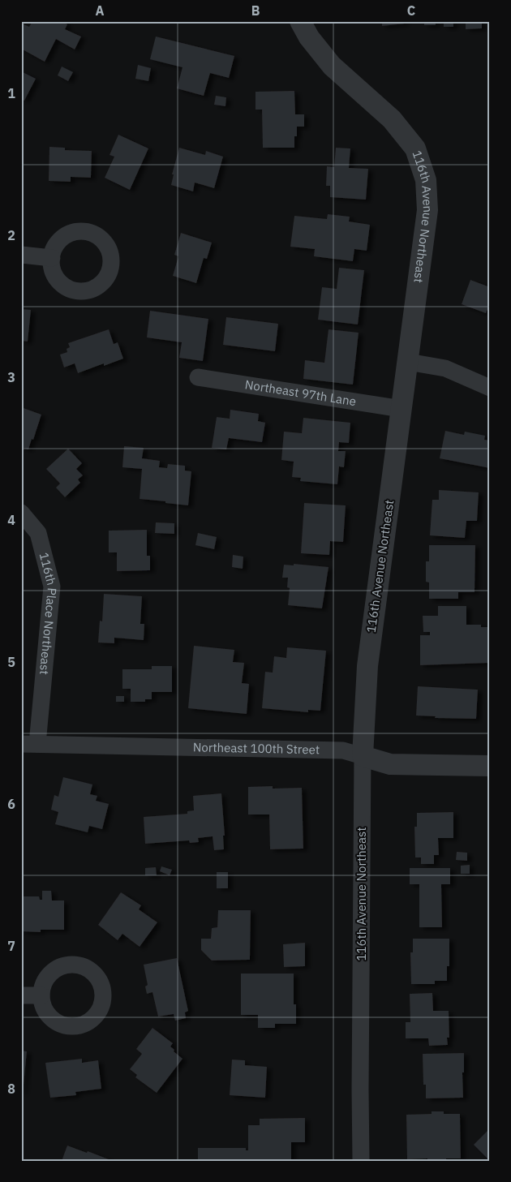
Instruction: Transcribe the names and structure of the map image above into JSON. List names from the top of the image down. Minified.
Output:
{"streets":{"street":["116th Avenue Northeast","Northeast 97th Lane","116th Place Northeast","Northeast 100th Street"]},"crossings":[["116th Avenue Northeast","Northeast 97th Lane"],["116th Avenue Northeast","Northeast 100th Street"],["116th Place Northeast","Northeast 100th Street"]],"grid":{"columns":["A","B","C"],"rows":["1","2","3","4","5","6","7","8"]}}
